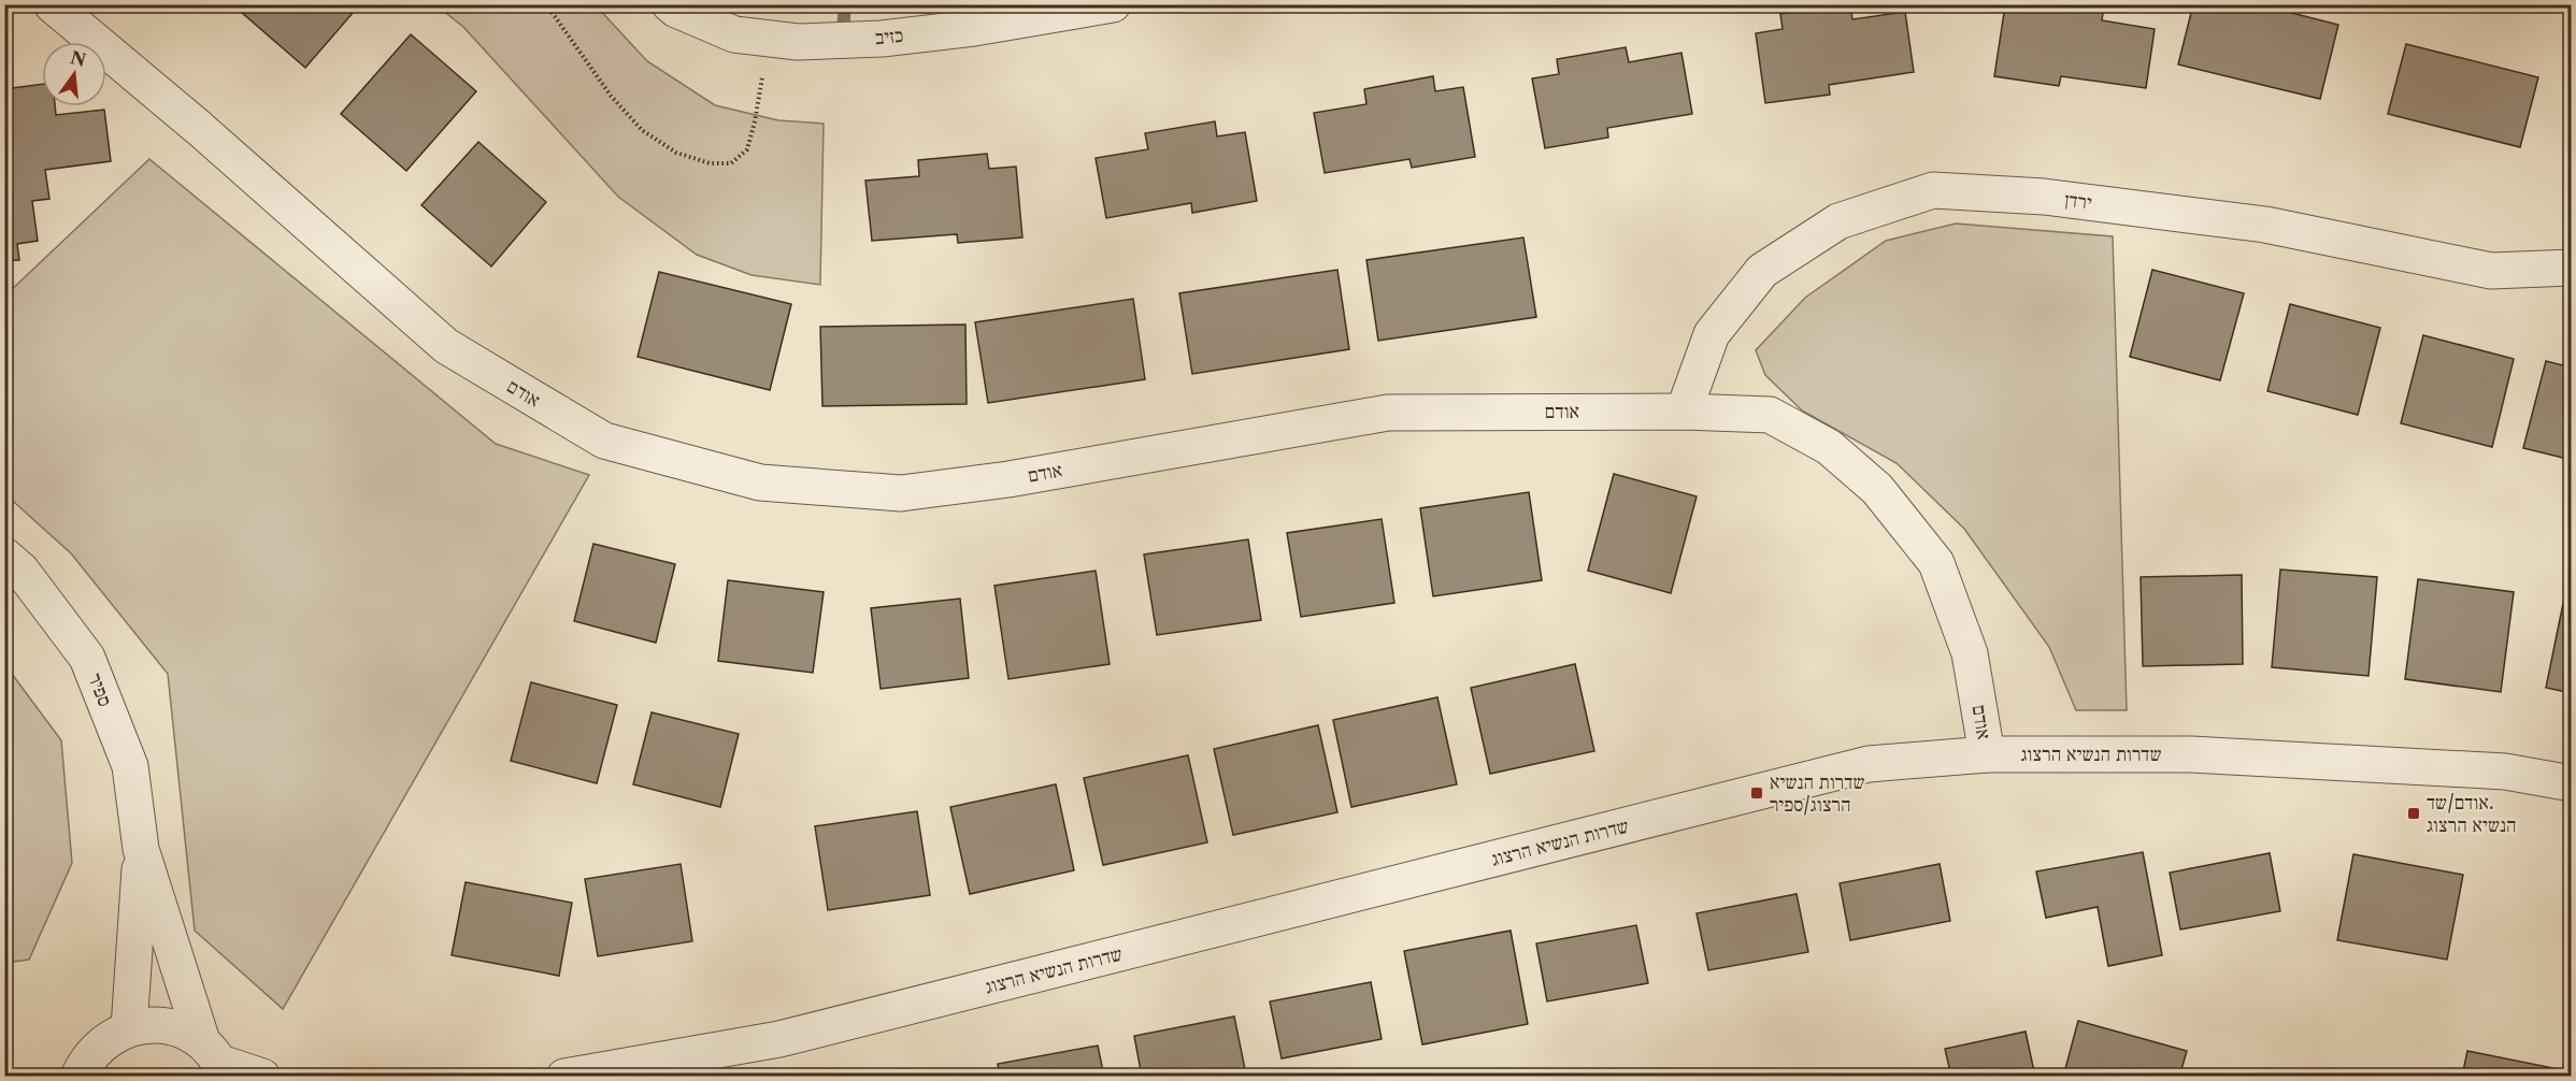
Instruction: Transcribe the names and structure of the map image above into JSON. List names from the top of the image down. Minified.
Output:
{"streets":{"street":["כזיב","ירדן","אודם","ספיר","שדרות הנשיא הרצוג"]},"crossings":[["ירדן","אודם"],["אודם","שדרות הנשיא הרצוג"]],"places":{"transit":["שדרות הנשיא הרצוג/ספיר","אודם/שד. הנשיא הרצוג"]},"north":"top"}
